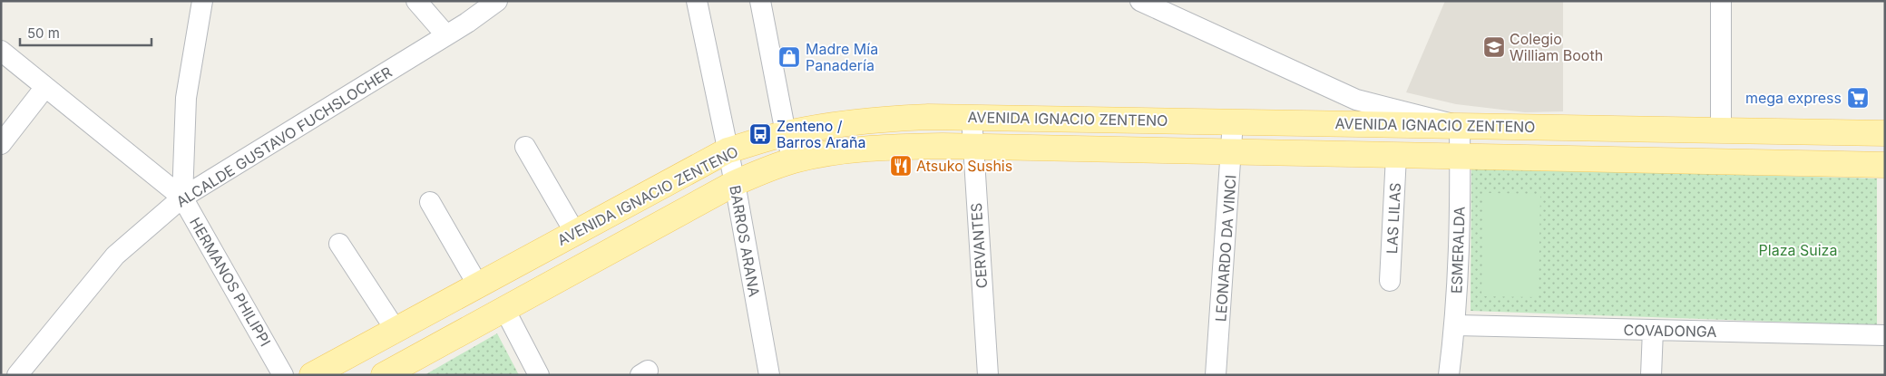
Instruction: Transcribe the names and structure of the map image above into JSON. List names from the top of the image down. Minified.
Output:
{"streets":{"main road":["AVENIDA IGNACIO ZENTENO"],"street":["ALCALDE GUSTAVO FUCHSLOCHER","LAS LILAS","BARROS ARANA","CERVANTES","LEONARDO DA VINCI","ESMERALDA","HERMANOS PHILIPPI","COVADONGA"]},"crossings":[["AVENIDA IGNACIO ZENTENO","LAS LILAS"],["AVENIDA IGNACIO ZENTENO","BARROS ARANA"],["AVENIDA IGNACIO ZENTENO","CERVANTES"],["AVENIDA IGNACIO ZENTENO","LEONARDO DA VINCI"],["AVENIDA IGNACIO ZENTENO","ESMERALDA"],["ALCALDE GUSTAVO FUCHSLOCHER","HERMANOS PHILIPPI"],["ESMERALDA","COVADONGA"]],"parks":["Plaza Suiza"],"places":{"school or university":["Colegio William Booth"],"shop":["Madre Mía Panadería"],"supermarket":["mega express"],"bus stop":["Zenteno / Barros Araña"],"restaurant":["Atsuko Sushis"]},"scale_bar":"50 m"}
